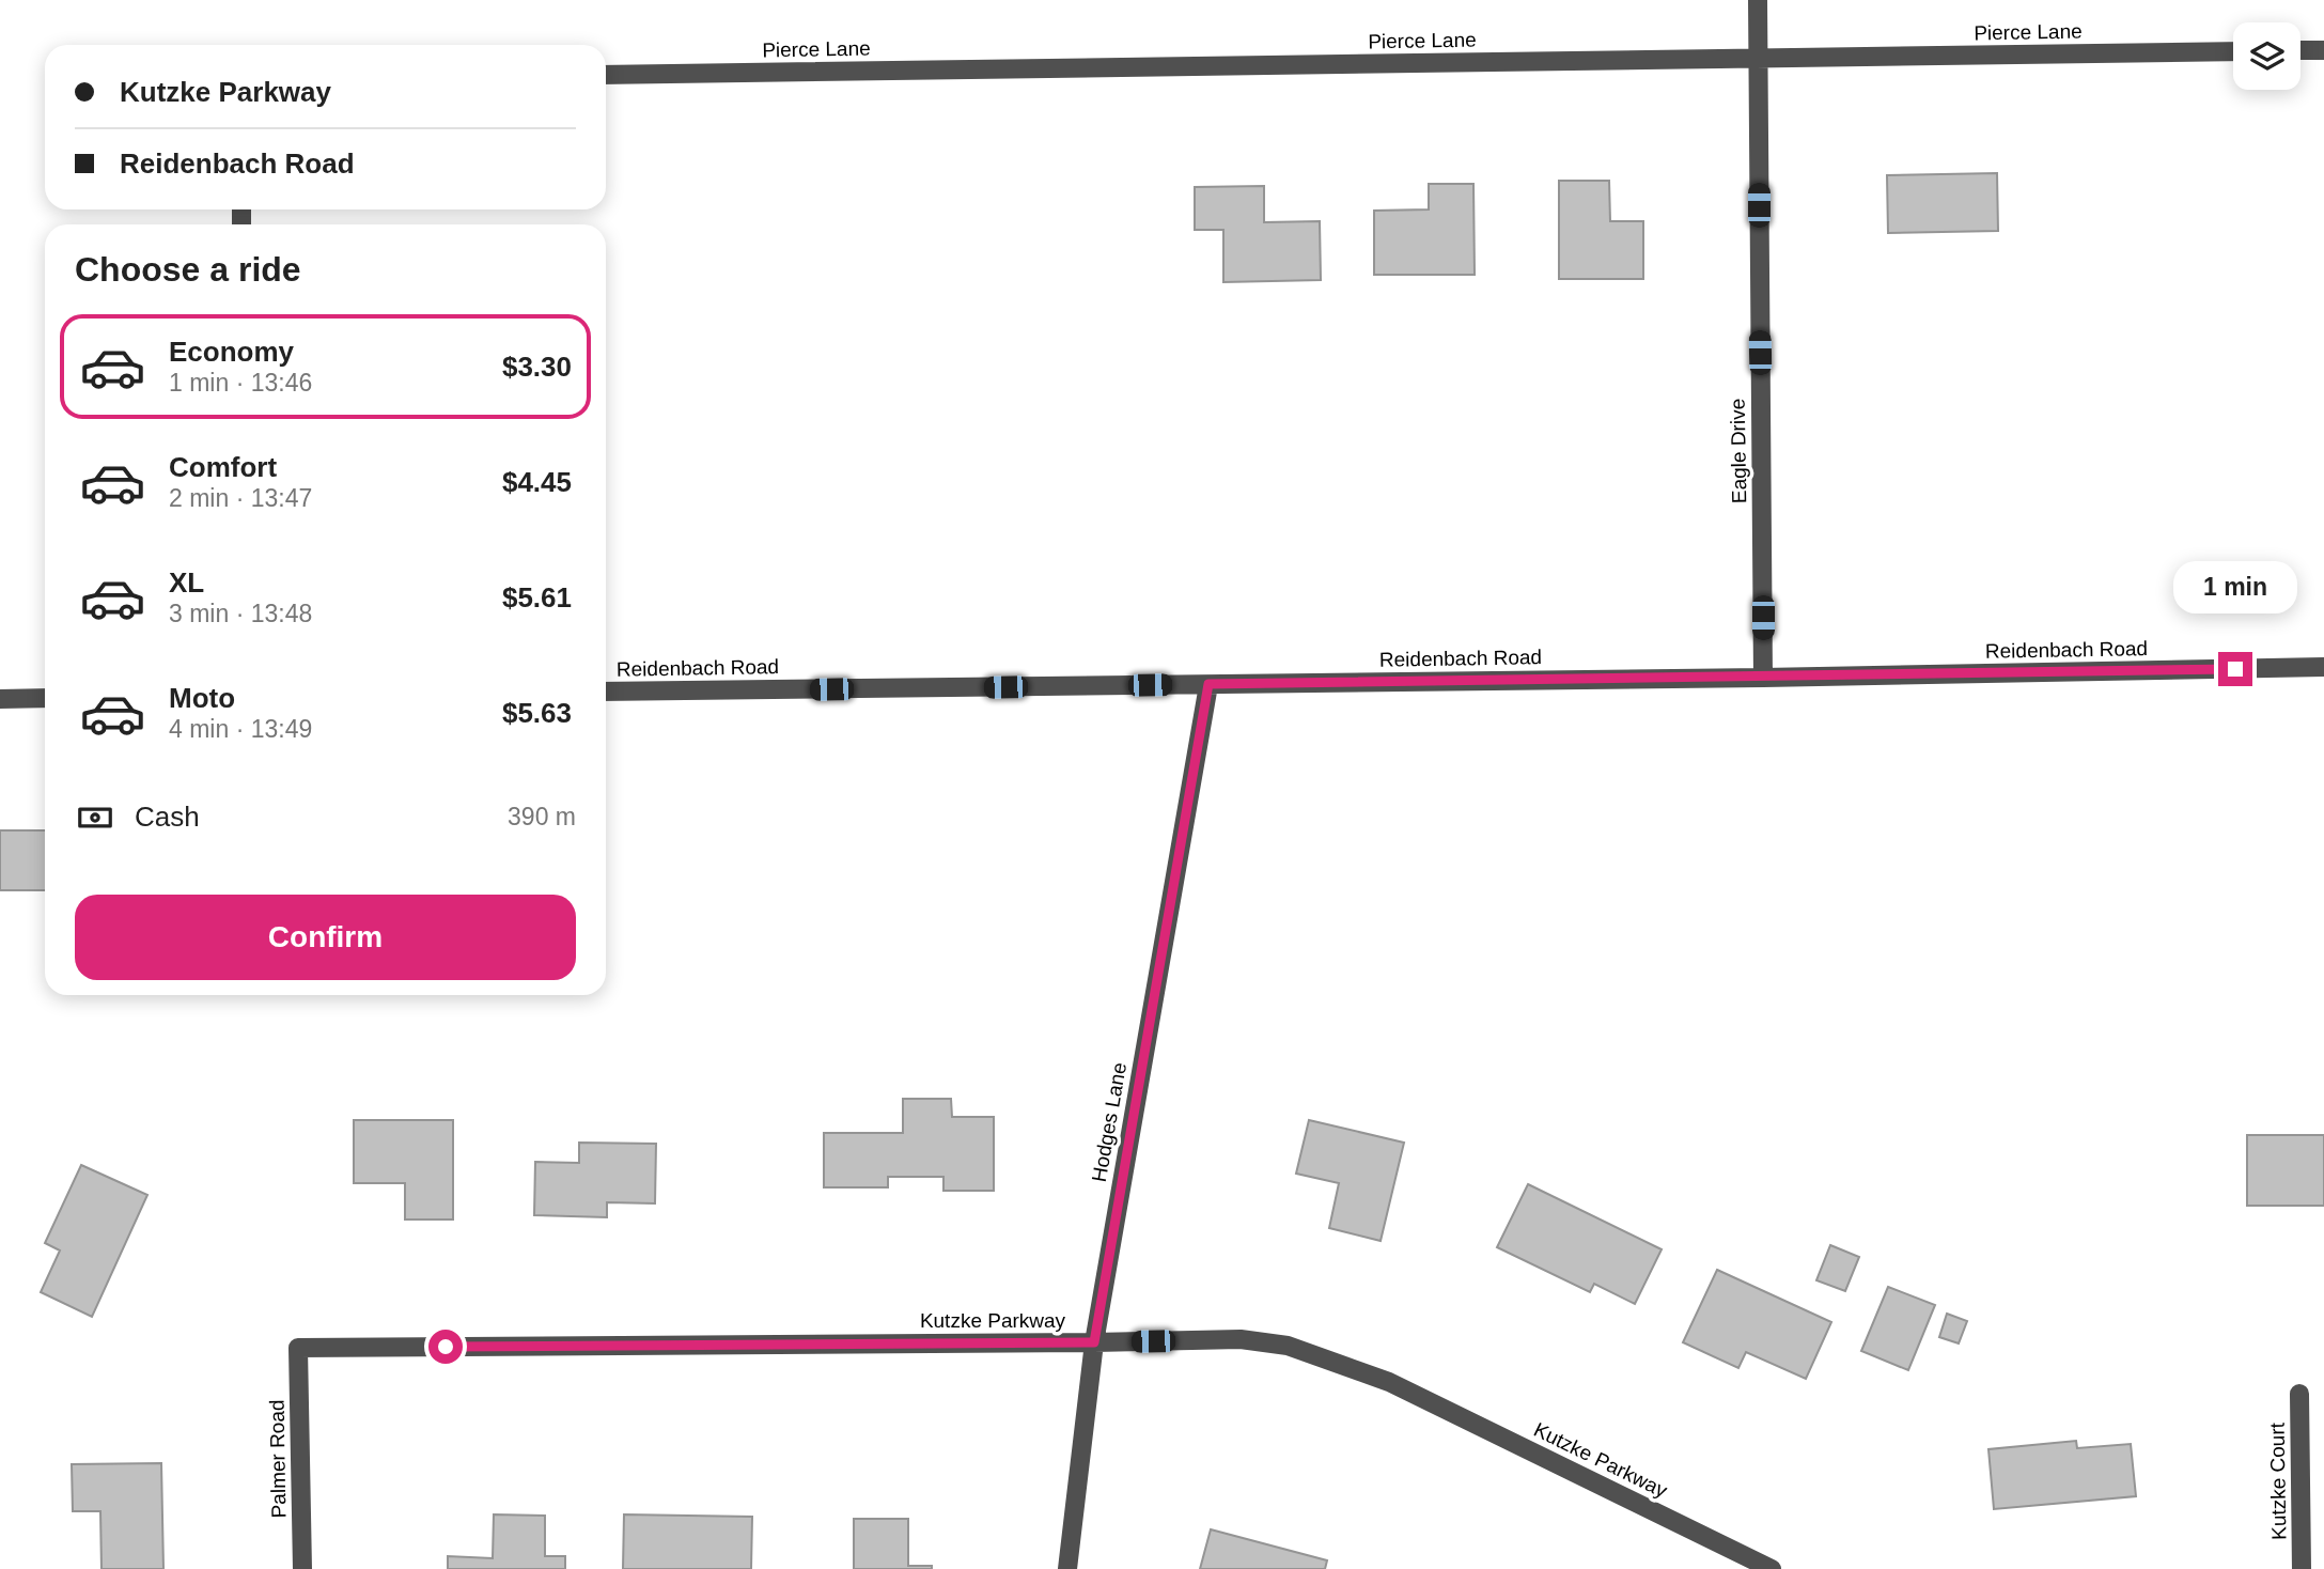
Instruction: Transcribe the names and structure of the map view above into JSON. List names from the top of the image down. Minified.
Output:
{"streets":{"street":["Pierce Lane","Eagle Drive","Reidenbach Road","Hodges Lane","Kutzke Parkway","Palmer Road","Kutzke Court"]},"crossings":[["Pierce Lane","Eagle Drive"],["Eagle Drive","Reidenbach Road"],["Reidenbach Road","Hodges Lane"],["Hodges Lane","Kutzke Parkway"],["Kutzke Parkway","Palmer Road"]],"page":{"banner":["Kutzke Parkway","Reidenbach Road"],"heading":"Choose a ride","list":[{"name":"Economy","note":"1 min · 13:46","value":"$3.30"},{"name":"Comfort","note":"2 min · 13:47","value":"$4.45"},{"name":"XL","note":"3 min · 13:48","value":"$5.61"},{"name":"Moto","note":"4 min · 13:49","value":"$5.63"}],"bubble":"1 min","pay":["Cash","390 m"],"buttons":"Confirm"}}
